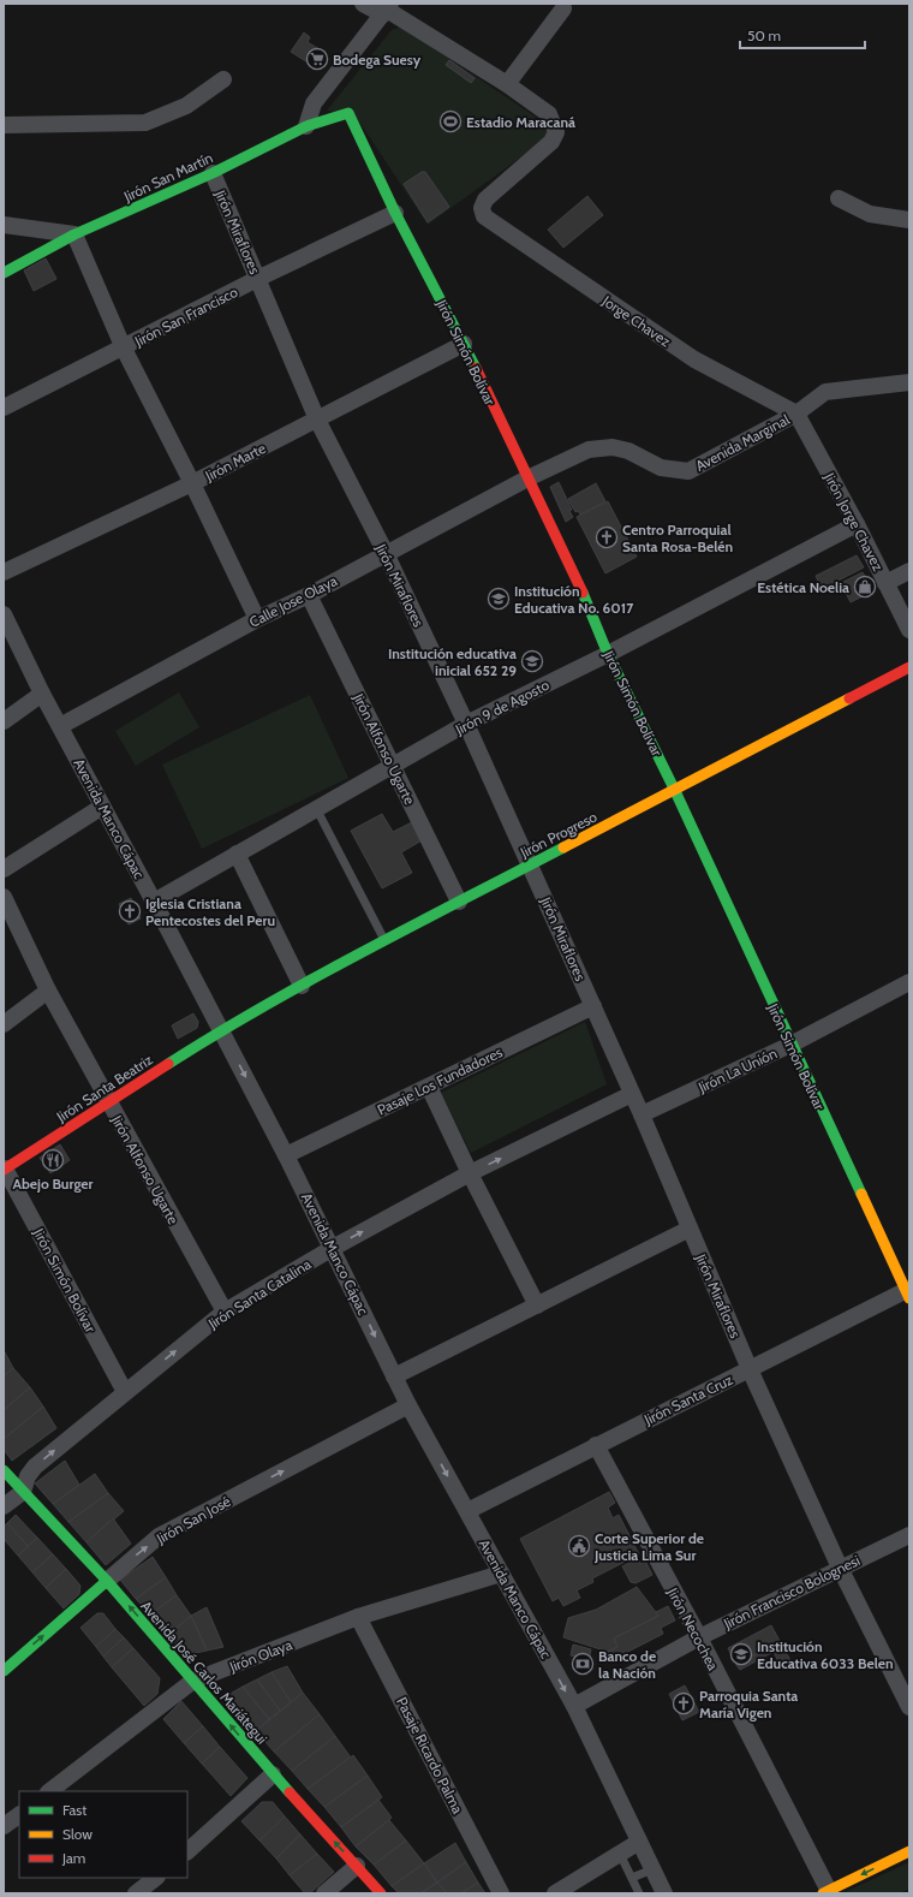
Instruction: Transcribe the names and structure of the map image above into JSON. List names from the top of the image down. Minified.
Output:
{"streets":{"street":["Jirón San Martín","Jirón Miraflores","Jirón San Francisco","Jorge Chavez","Jirón Simón Bolívar","Avenida Marginal","Jirón Marte","Jirón Jorge Chavez","Calle Jose Olaya","Jirón 9 de Agosto","Jirón Alfonso Ugarte","Avenida Manco Cápac","Jirón Progreso","Jirón La Unión","Pasaje Los Fundadores","Jirón Santa Beatriz","Jirón Santa Catalina","Jirón Santa Cruz","Jirón San José","Jirón Francisco Bolognesi","Jirón Necochea","Jirón Olaya","Avenida José Carlos Mariátegui","Pasaje Ricardo Palma"]},"crossings":[["Jirón San Martín","Jirón Miraflores"],["Jirón San Martín","Jirón Simón Bolívar"],["Jirón Miraflores","Jirón San Francisco"],["Jirón Miraflores","Jirón Marte"],["Jirón Miraflores","Calle Jose Olaya"],["Jirón Miraflores","Jirón 9 de Agosto"],["Jirón Miraflores","Jirón Progreso"],["Jirón Miraflores","Jirón La Unión"],["Jirón Miraflores","Pasaje Los Fundadores"],["Jirón Miraflores","Jirón Santa Catalina"],["Jirón Miraflores","Jirón Santa Cruz"],["Jirón Miraflores","Jirón Francisco Bolognesi"],["Jirón San Francisco","Jirón Simón Bolívar"],["Jorge Chavez","Avenida Marginal"],["Jorge Chavez","Jirón Jorge Chavez"],["Jirón Simón Bolívar","Avenida Marginal"],["Jirón Simón Bolívar","Jirón Marte"],["Jirón Simón Bolívar","Calle Jose Olaya"],["Jirón Simón Bolívar","Jirón 9 de Agosto"],["Jirón Simón Bolívar","Jirón Progreso"],["Jirón Simón Bolívar","Jirón La Unión"],["Jirón Simón Bolívar","Jirón Santa Beatriz"],["Jirón Simón Bolívar","Jirón Santa Catalina"],["Jirón Simón Bolívar","Jirón Santa Cruz"],["Avenida Marginal","Jirón Jorge Chavez"],["Avenida Marginal","Calle Jose Olaya"],["Jirón Jorge Chavez","Jirón 9 de Agosto"],["Calle Jose Olaya","Jirón Alfonso Ugarte"],["Calle Jose Olaya","Avenida Manco Cápac"],["Jirón 9 de Agosto","Jirón Alfonso Ugarte"],["Jirón 9 de Agosto","Avenida Manco Cápac"],["Jirón Alfonso Ugarte","Jirón Progreso"],["Jirón Alfonso Ugarte","Jirón Santa Beatriz"],["Jirón Alfonso Ugarte","Jirón Santa Catalina"],["Avenida Manco Cápac","Jirón Progreso"],["Avenida Manco Cápac","Pasaje Los Fundadores"],["Avenida Manco Cápac","Jirón Santa Beatriz"],["Avenida Manco Cápac","Jirón Santa Catalina"],["Avenida Manco Cápac","Jirón Santa Cruz"],["Avenida Manco Cápac","Jirón San José"],["Avenida Manco Cápac","Jirón Francisco Bolognesi"],["Avenida Manco Cápac","Jirón Olaya"],["Jirón Progreso","Jirón Santa Beatriz"],["Jirón Santa Catalina","Avenida José Carlos Mariátegui"],["Jirón Santa Cruz","Jirón Necochea"],["Jirón San José","Avenida José Carlos Mariátegui"],["Jirón Francisco Bolognesi","Jirón Necochea"],["Jirón Olaya","Avenida José Carlos Mariátegui"],["Jirón Olaya","Pasaje Ricardo Palma"]],"one_way":["Avenida Manco Cápac","Jirón San José","Avenida José Carlos Mariátegui"],"places":{"supermarket":["Bodega Suesy"],"sports":["Estadio Maracaná"],"church":["Centro Parroquial Santa Rosa-Belén","Iglesia Cristiana Pentecostes del Peru","Parroquia Santa María Vigen"],"shop":["Estética Noelia"],"school or university":["Institución Educativa No. 6017","Institución educativa inicial 652 29","Institución Educativa 6033 Belen"],"restaurant":["Abejo Burger"],"public building":["Corte Superior de Justicia Lima Sur"],"bank":["Banco de la Nación"]},"legend":["Fast","Slow","Jam"],"scale_bar":"50 m"}
